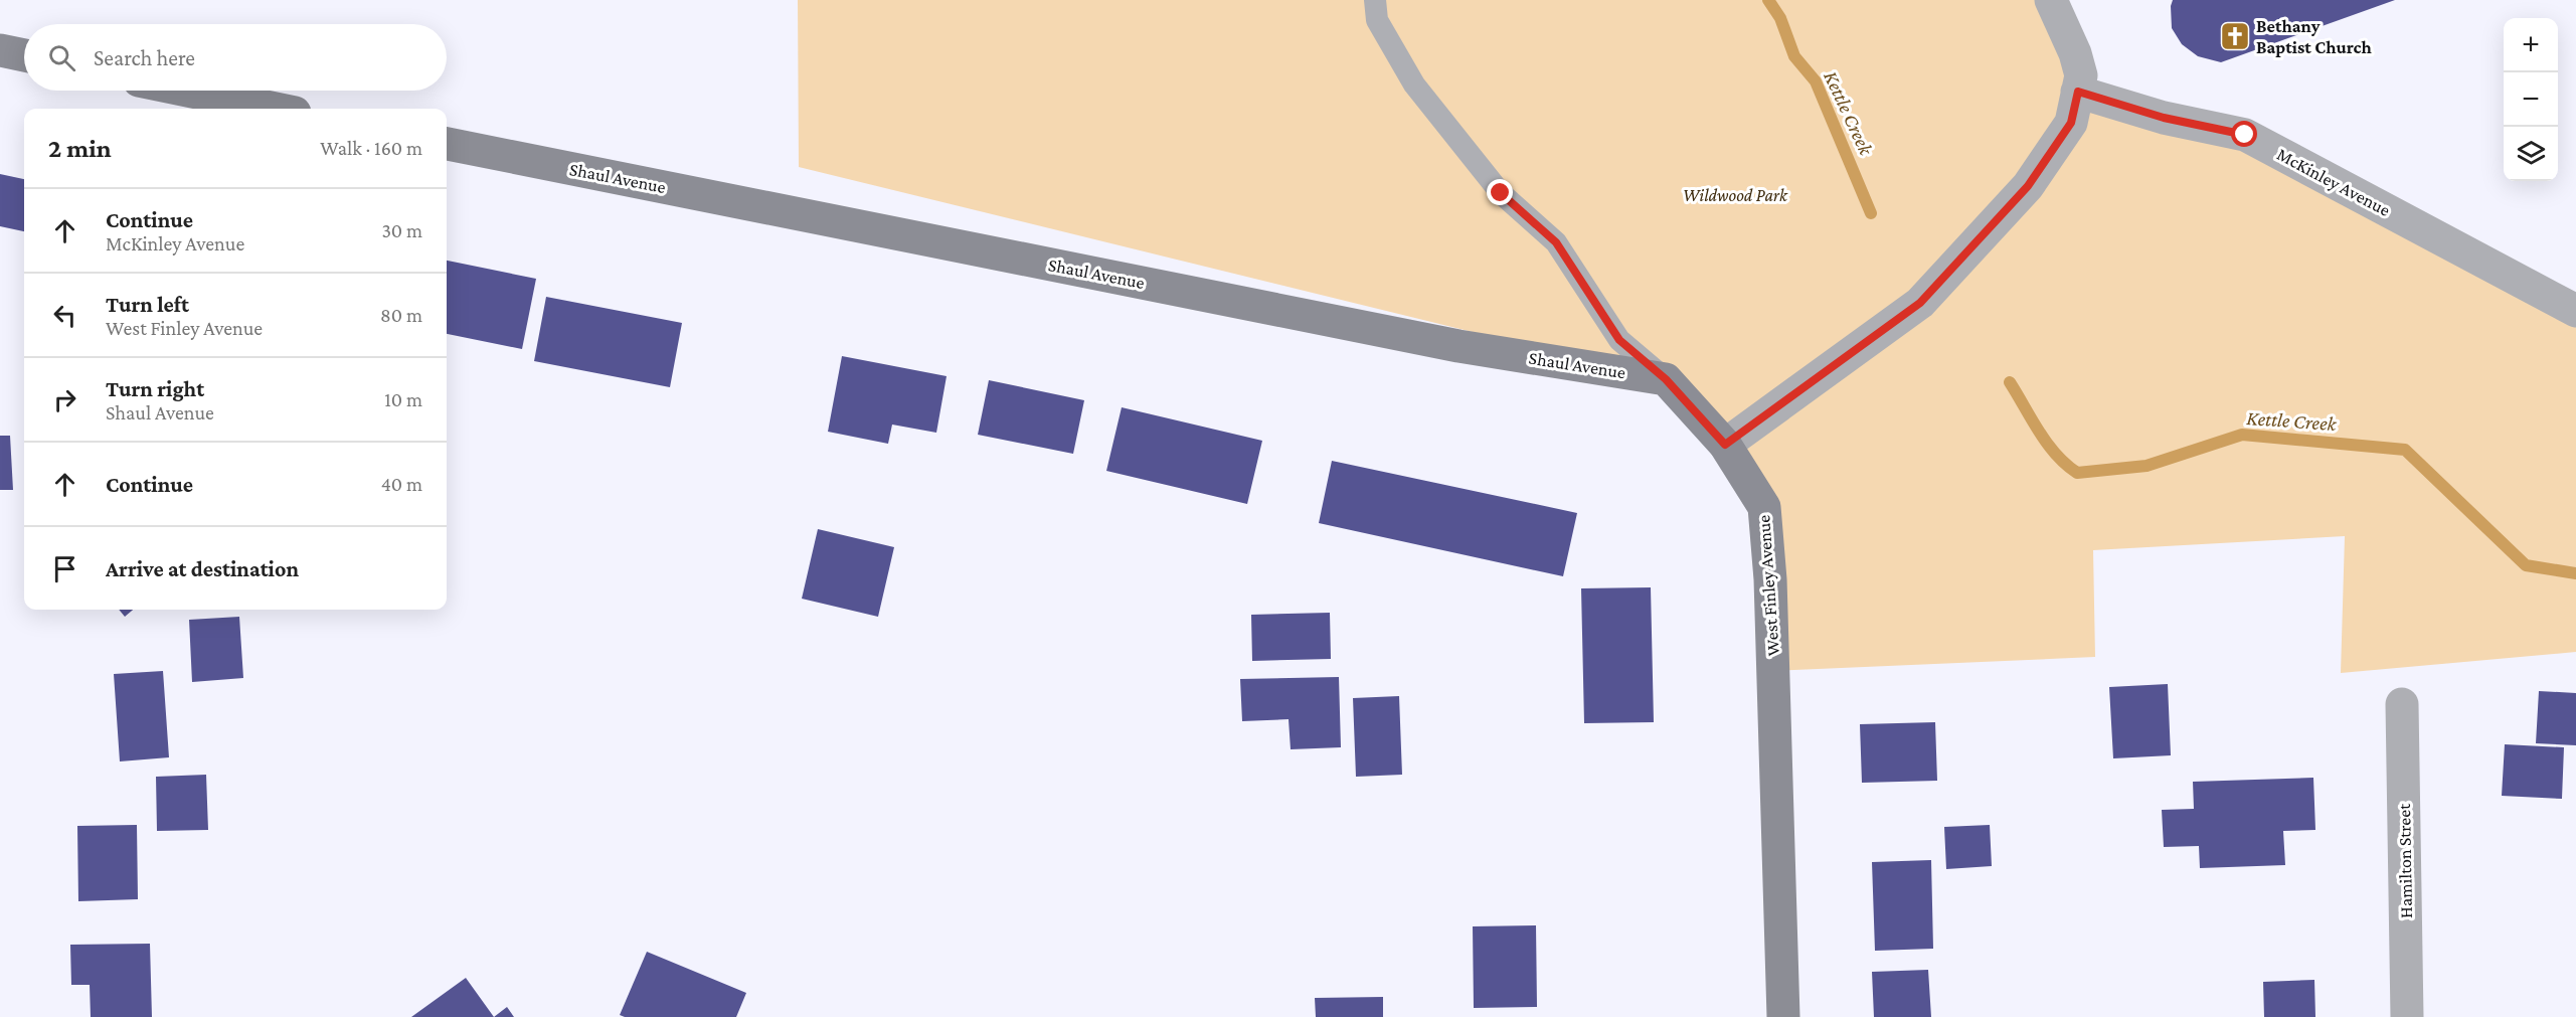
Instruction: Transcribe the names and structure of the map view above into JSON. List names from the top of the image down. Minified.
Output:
{"streets":{"main road":["Shaul Avenue","West Finley Avenue"],"street":["McKinley Avenue","Hamilton Street"]},"water":["Kettle Creek"],"parks":["Wildwood Park"],"places":{"church":["Bethany Baptist Church"]},"page":{"map_buttons":["+","−"],"search":"Search here","heading":["2 min","Walk · 160 m"],"list":[["Continue","McKinley Avenue","30 m"],["Turn left","West Finley Avenue","80 m"],["Turn right","Shaul Avenue","10 m"],["Continue","40 m"],"Arrive at destination"]}}
